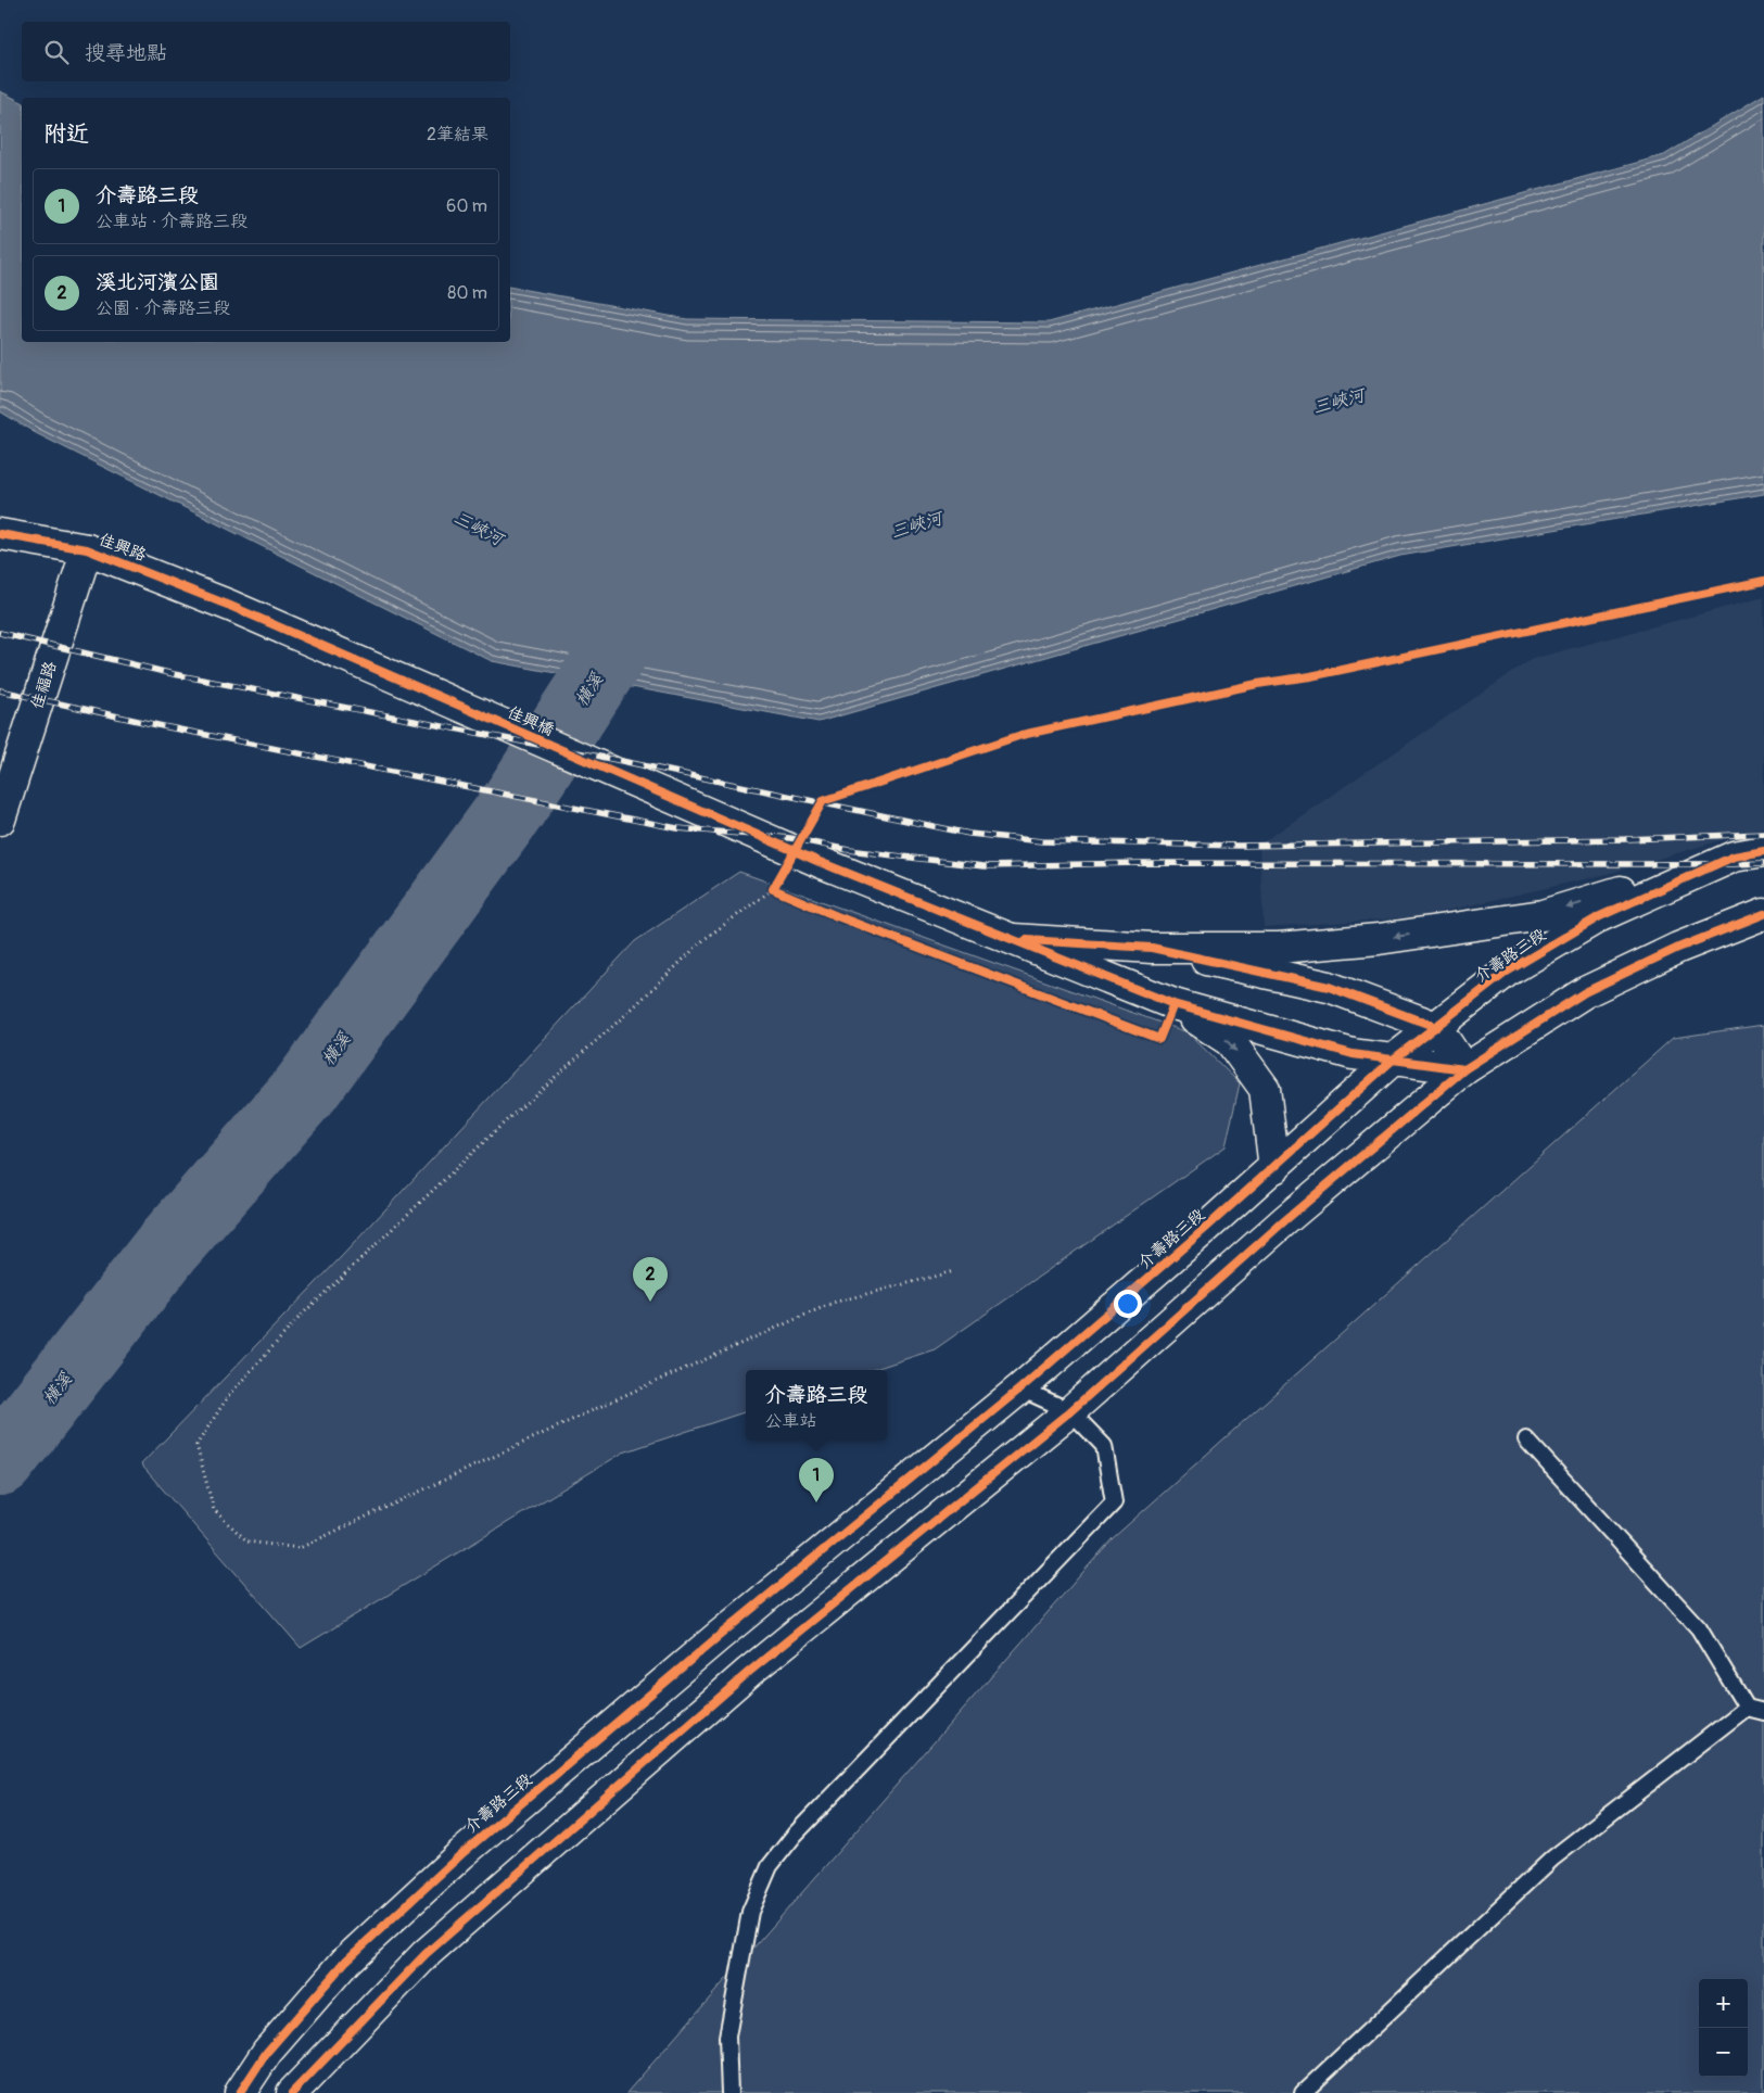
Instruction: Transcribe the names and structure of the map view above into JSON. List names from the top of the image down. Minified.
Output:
{"streets":{"main road":["佳興路","佳福路","佳興橋","介壽路三段"]},"crossings":[["佳興路","佳福路"],["佳興路","佳興橋"]],"water":["三峽河","橫溪"],"page":{"search":"搜尋地點","heading":["附近","2筆結果"],"list":[{"mark":"1","name":"介壽路三段","note":"公車站 · 介壽路三段","value":"60 m"},{"mark":"2","name":"溪北河濱公園","note":"公園 · 介壽路三段","value":"80 m"}],"pins":["2","1"],"popup":["介壽路三段","公車站"],"map_buttons":["+","−"]}}
